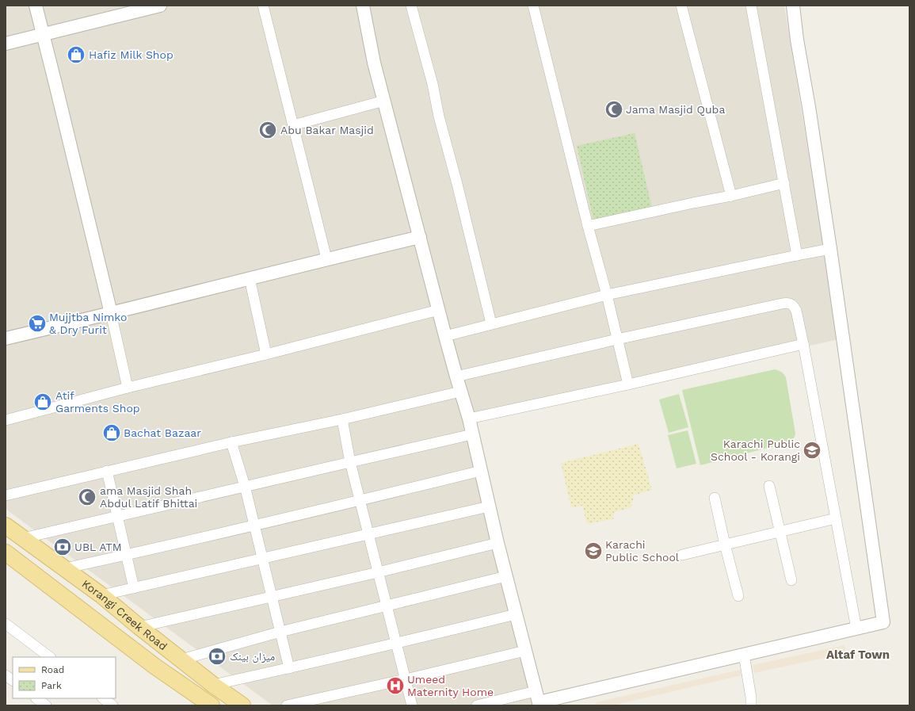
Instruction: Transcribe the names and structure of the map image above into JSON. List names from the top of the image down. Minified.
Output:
{"streets":{"main road":["Korangi Creek Road"]},"districts":["Altaf Town"],"places":{"shop":["Hafiz Milk Shop","Atif Garments Shop","Bachat Bazaar"],"mosque":["Jama Masjid Quba","Abu Bakar Masjid","ama Masjid Shah Abdul Latif Bhittai"],"supermarket":["Mujjtba Nimko & Dry Furit"],"school or university":["Karachi Public School - Korangi","Karachi Public School"],"bank":["UBL ATM","میزان بینک"],"hospital":["Umeed Maternity Home"]},"legend":["Road","Park"]}
